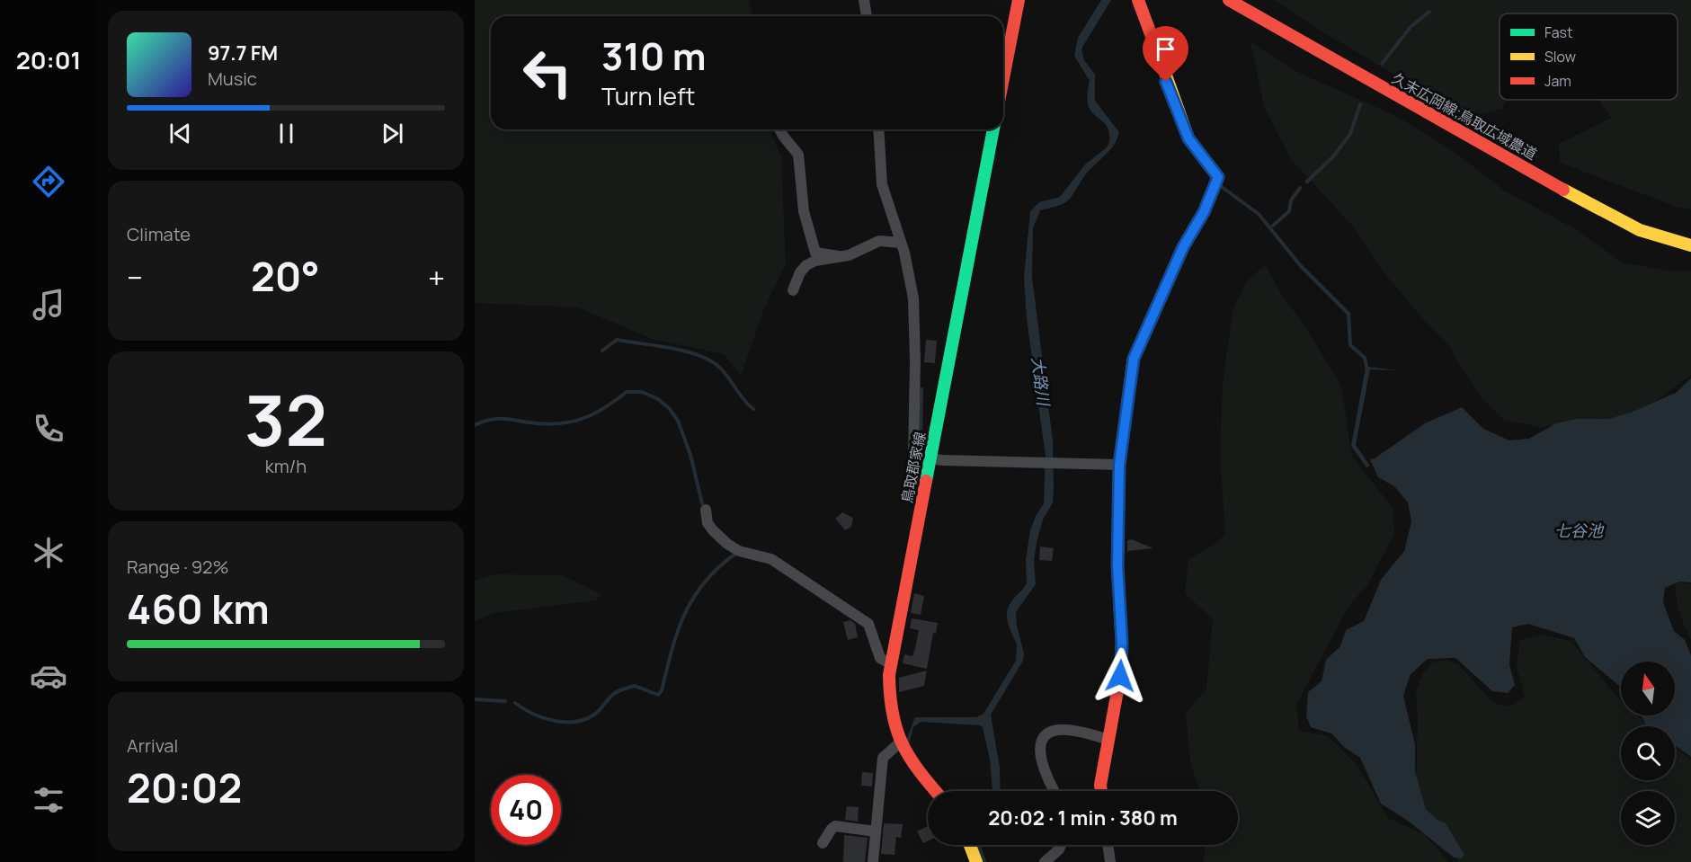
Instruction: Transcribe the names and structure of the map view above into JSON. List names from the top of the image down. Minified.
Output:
{"streets":{"street":["久末広岡線;鳥取広域農道","鳥取郡家線"]},"water":["大路川","七谷池"],"legend":["Fast","Slow","Jam"],"north":"top","page":{"tabs":"20:01","turn":["310 m","Turn left"],"song":["97.7 FM","Music"],"tile":["Climate",["32","km/h"],["Range · 92%","460 km"],["Arrival","20:02"]],"heat":["−","20°","+"],"limit":"40","trip":"20:02 · 1 min · 380 m"}}
